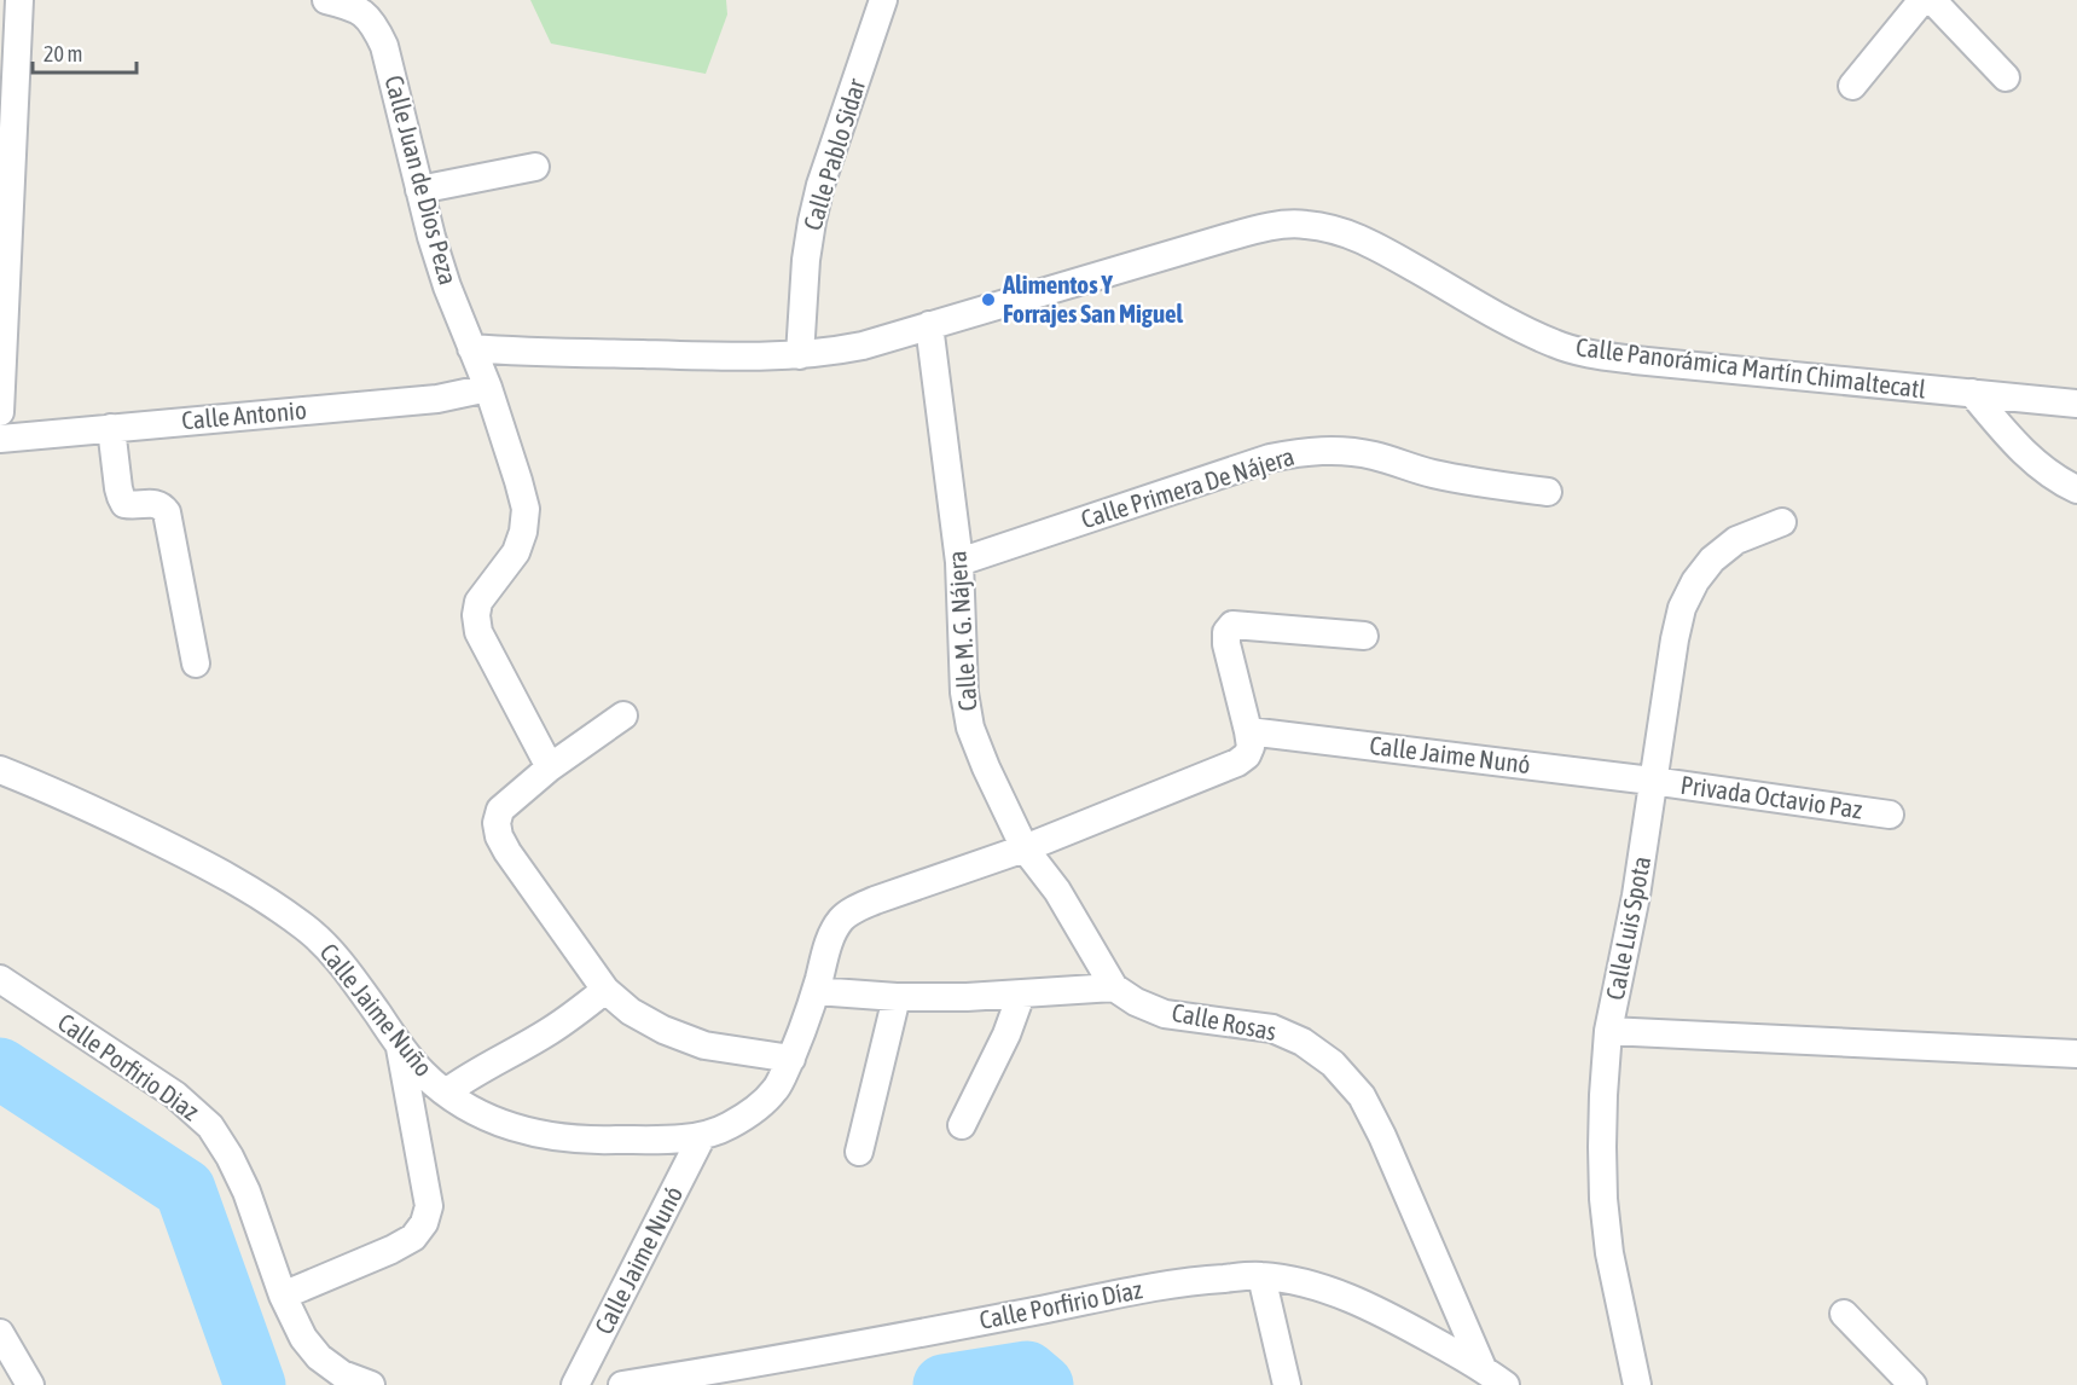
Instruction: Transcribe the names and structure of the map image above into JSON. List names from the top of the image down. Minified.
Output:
{"streets":{"street":["Calle Pablo Sidar","Calle Juan de Dios Peza","Calle Panorámica Martín Chimaltecatl","Calle Antonio","Calle Primera De Nájera","Calle M. G. Nájera","Calle Jaime Nunó","Privada Octavio Paz","Calle Luis Spota","Calle Jaime Nuño","Calle Rosas","Calle Porfirio Diaz","Calle Porfirio Díaz"]},"crossings":[["Calle Pablo Sidar","Calle Panorámica Martín Chimaltecatl"],["Calle Juan de Dios Peza","Calle Panorámica Martín Chimaltecatl"],["Calle Juan de Dios Peza","Calle Antonio"],["Calle Panorámica Martín Chimaltecatl","Calle M. G. Nájera"],["Calle Primera De Nájera","Calle M. G. Nájera"],["Calle M. G. Nájera","Calle Jaime Nuño"],["Calle M. G. Nájera","Calle Rosas"],["Calle Jaime Nunó","Privada Octavio Paz"],["Calle Jaime Nunó","Calle Luis Spota"],["Calle Jaime Nunó","Calle Jaime Nuño"],["Privada Octavio Paz","Calle Luis Spota"],["Calle Rosas","Calle Porfirio Díaz"]],"places":["Alimentos Y Forrajes San Miguel"],"scale_bar":"20 m"}
